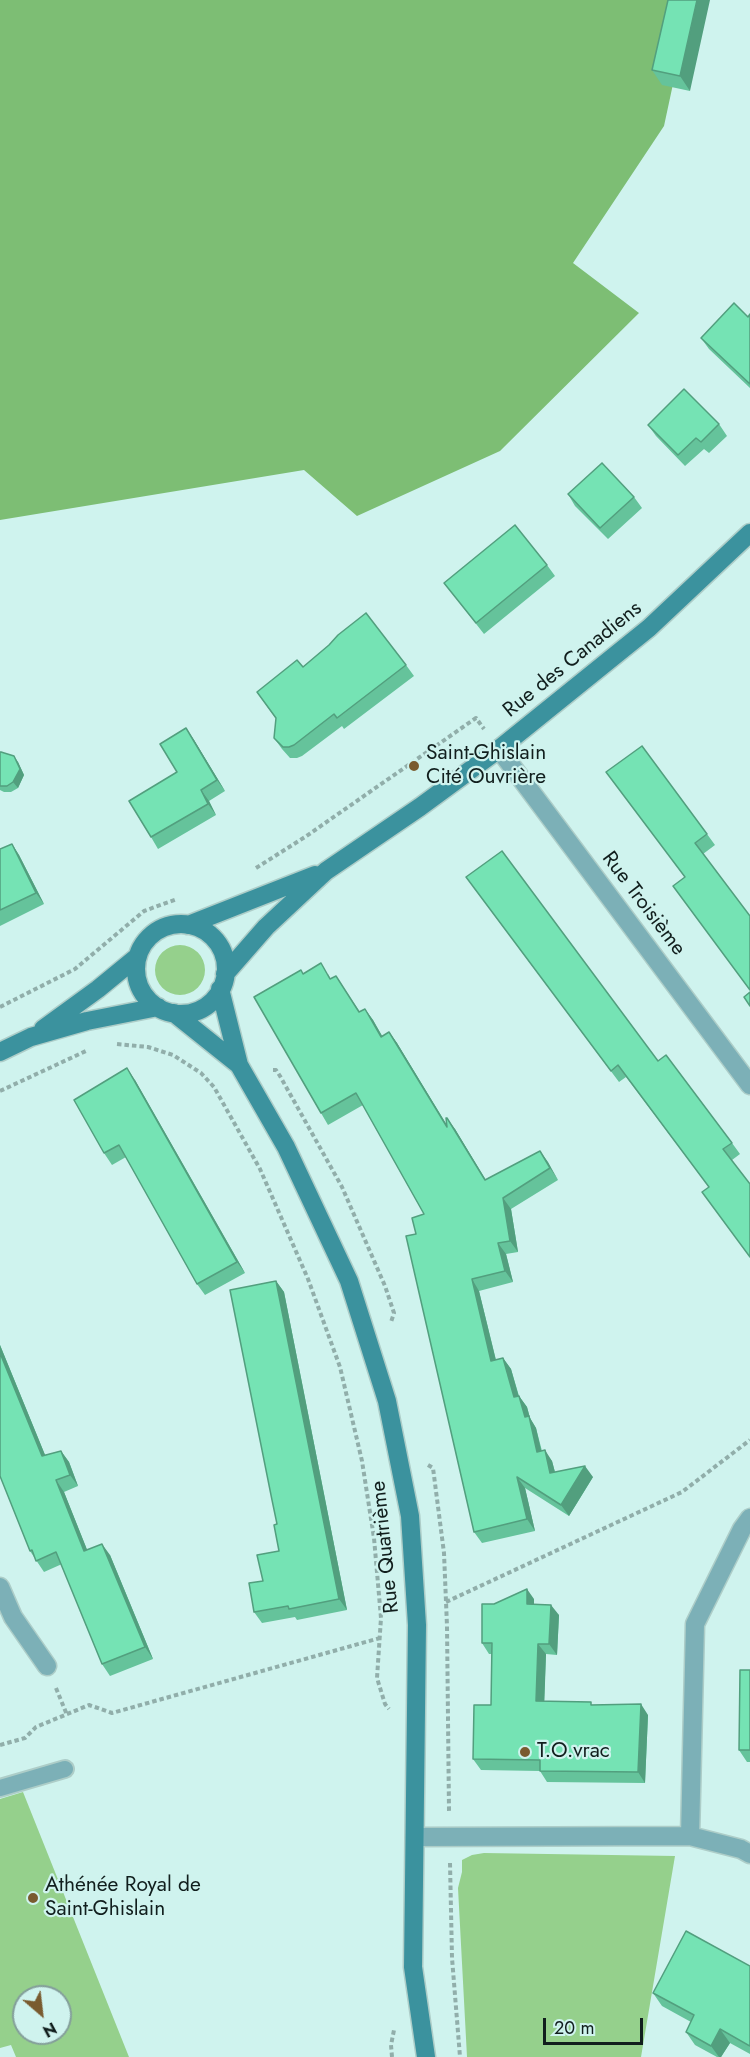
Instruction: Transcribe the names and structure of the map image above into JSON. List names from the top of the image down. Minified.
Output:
{"streets":{"street":["Rue des Canadiens","Rue Troisième","Rue Quatrième"]},"crossings":[["Rue des Canadiens","Rue Troisième"],["Rue des Canadiens","Rue Quatrième"]],"places":["Saint-Ghislain Cité Ouvrière","T.O.vrac","Athénée Royal de Saint-Ghislain"],"scale_bar":"20 m","north":"bottom right"}
